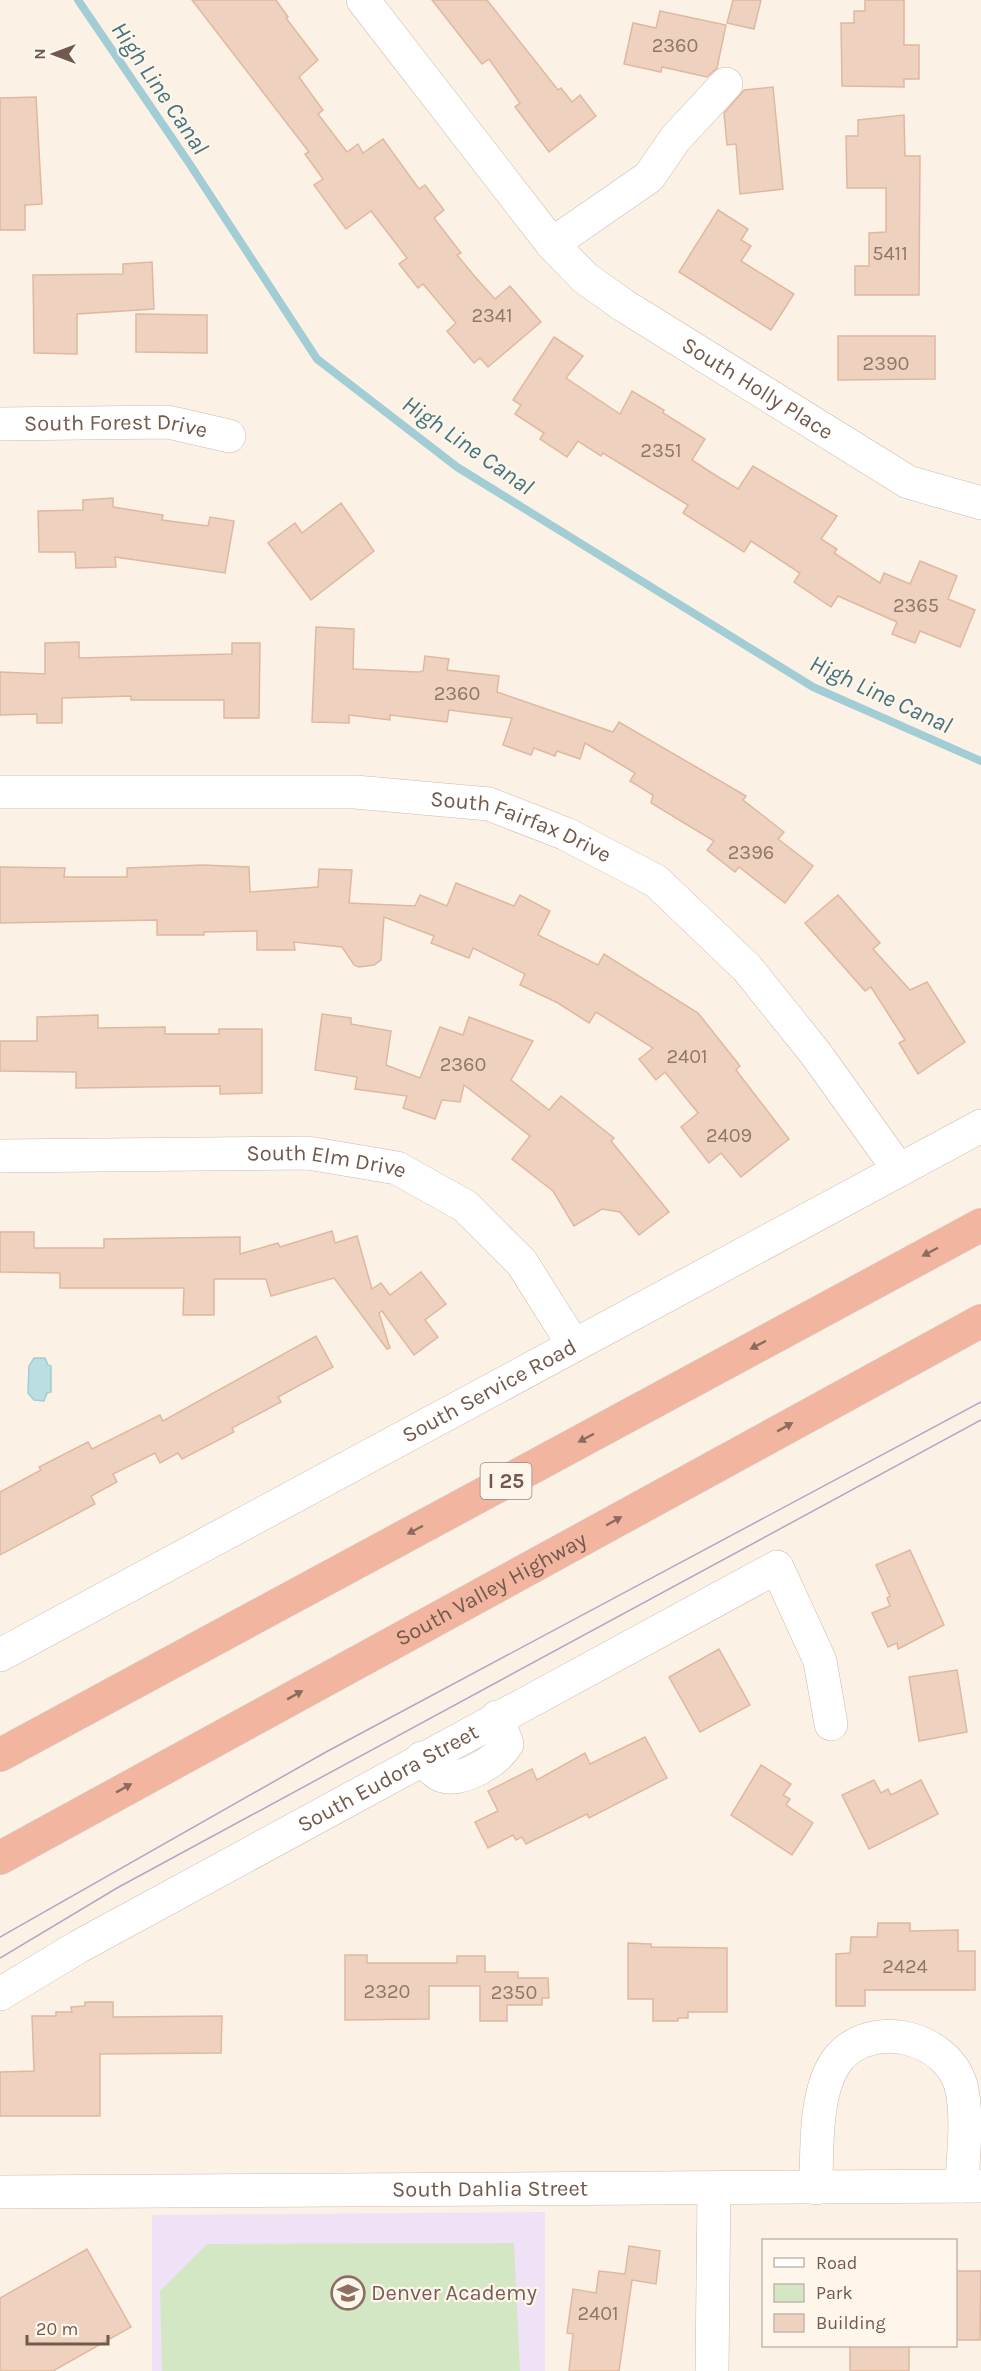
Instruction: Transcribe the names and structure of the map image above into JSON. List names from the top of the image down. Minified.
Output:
{"streets":{"highway":["I 25","South Valley Highway"],"street":["South Holly Place","South Forest Drive","South Fairfax Drive","South Elm Drive","South Service Road","South Eudora Street","South Dahlia Street"]},"crossings":[["South Fairfax Drive","South Service Road"],["South Elm Drive","South Service Road"]],"water":["High Line Canal"],"places":{"school or university":["Denver Academy"]},"house_numbers":["2360","5411","2341","2390","2351","2365","2360","2396","2401","2360","2409","2424","2320","2350","2401"],"legend":["Road","Park","Building"],"scale_bar":"20 m","north":"left"}
